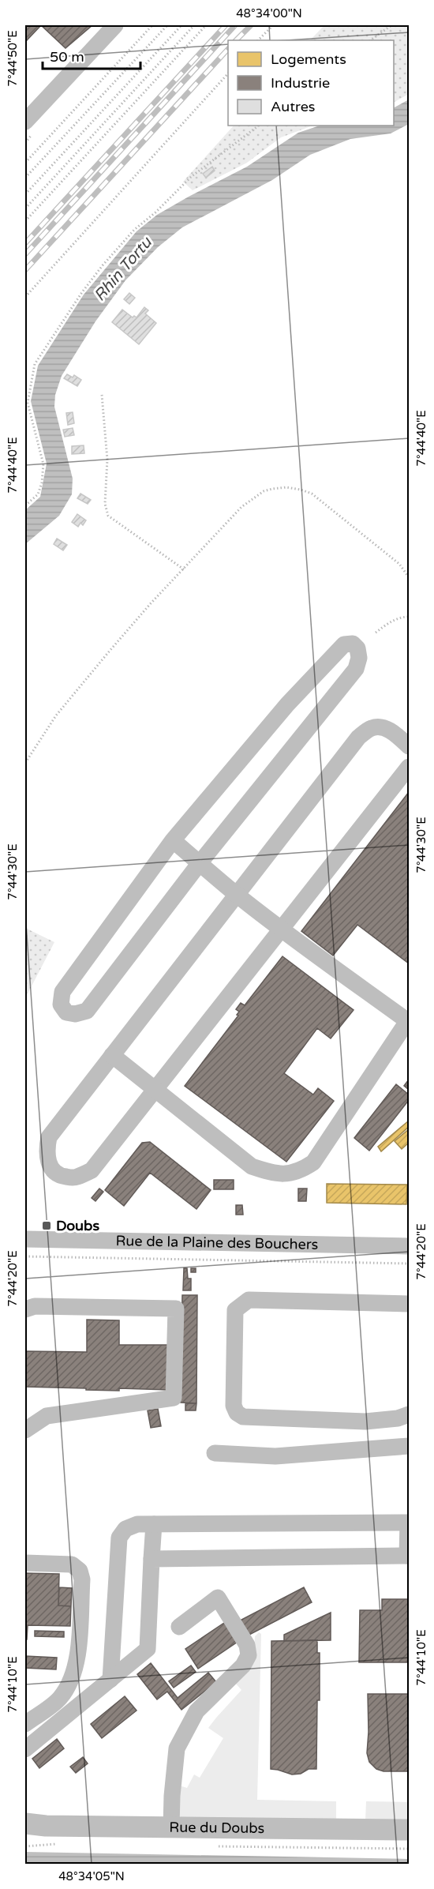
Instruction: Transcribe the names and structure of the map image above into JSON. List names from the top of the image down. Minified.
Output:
{"streets":{"main road":["Rue du Doubs"],"street":["Rue de la Plaine des Bouchers"]},"water":["Rhin Tortu"],"places":{"transit":["Doubs"]},"legend":["Logements","Industrie","Autres"],"scale_bar":"50 m","coordinates":["48°34'00\"N","7°44'50\"E","7°44'40\"E","7°44'30\"E","7°44'20\"E","7°44'10\"E","48°34'05\"N"]}
